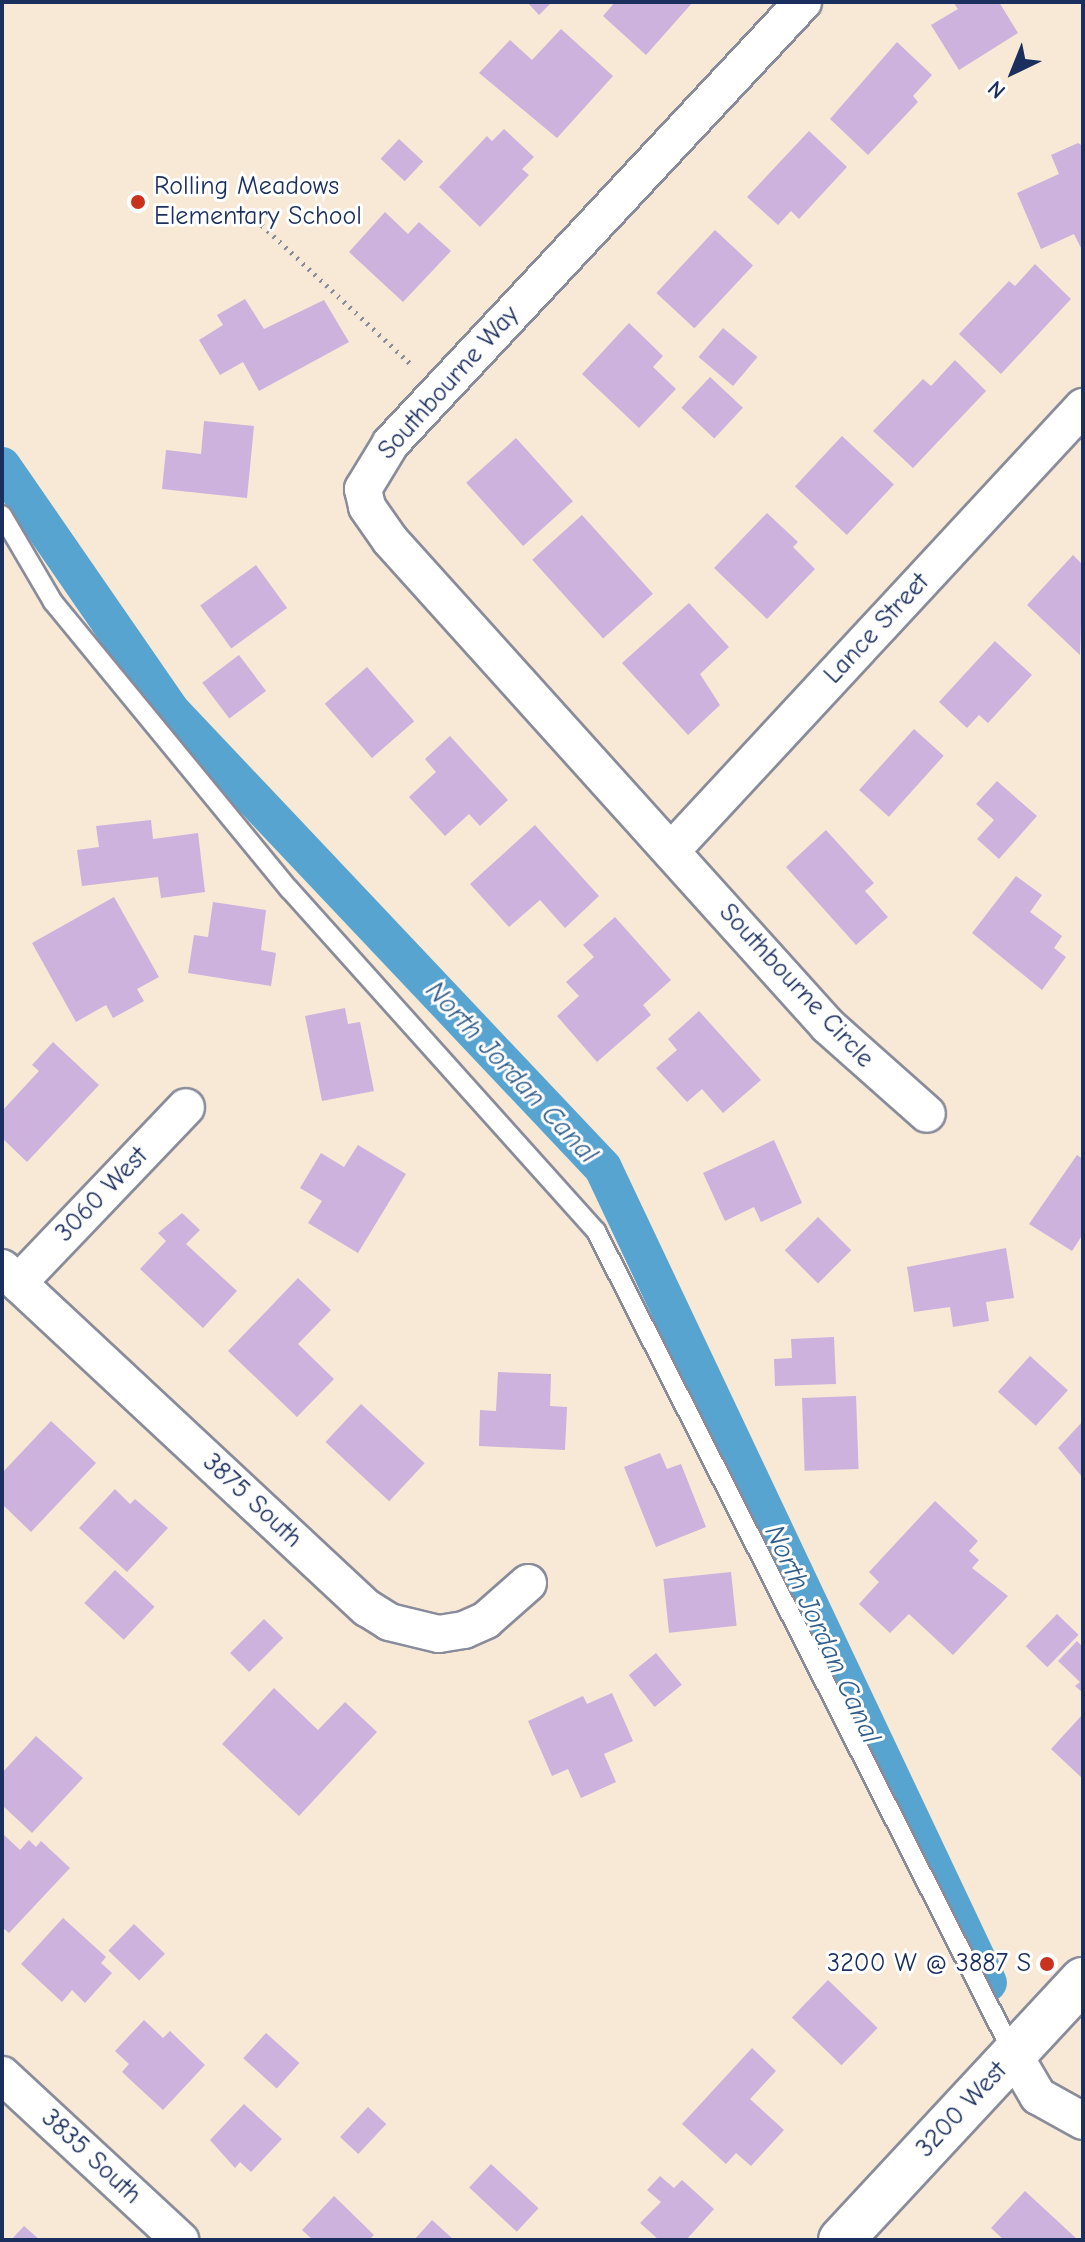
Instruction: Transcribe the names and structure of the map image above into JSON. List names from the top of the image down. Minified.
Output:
{"streets":{"street":["Southbourne Way","Lance Street","Southbourne Circle","3060 West","3875 South","3200 West","3835 South"]},"crossings":[["Southbourne Way","Lance Street"],["Southbourne Way","Southbourne Circle"],["Lance Street","Southbourne Circle"],["3060 West","3875 South"]],"water":["North Jordan Canal"],"places":["Rolling Meadows Elementary School","3200 W @ 3887 S"],"north":"bottom left"}
